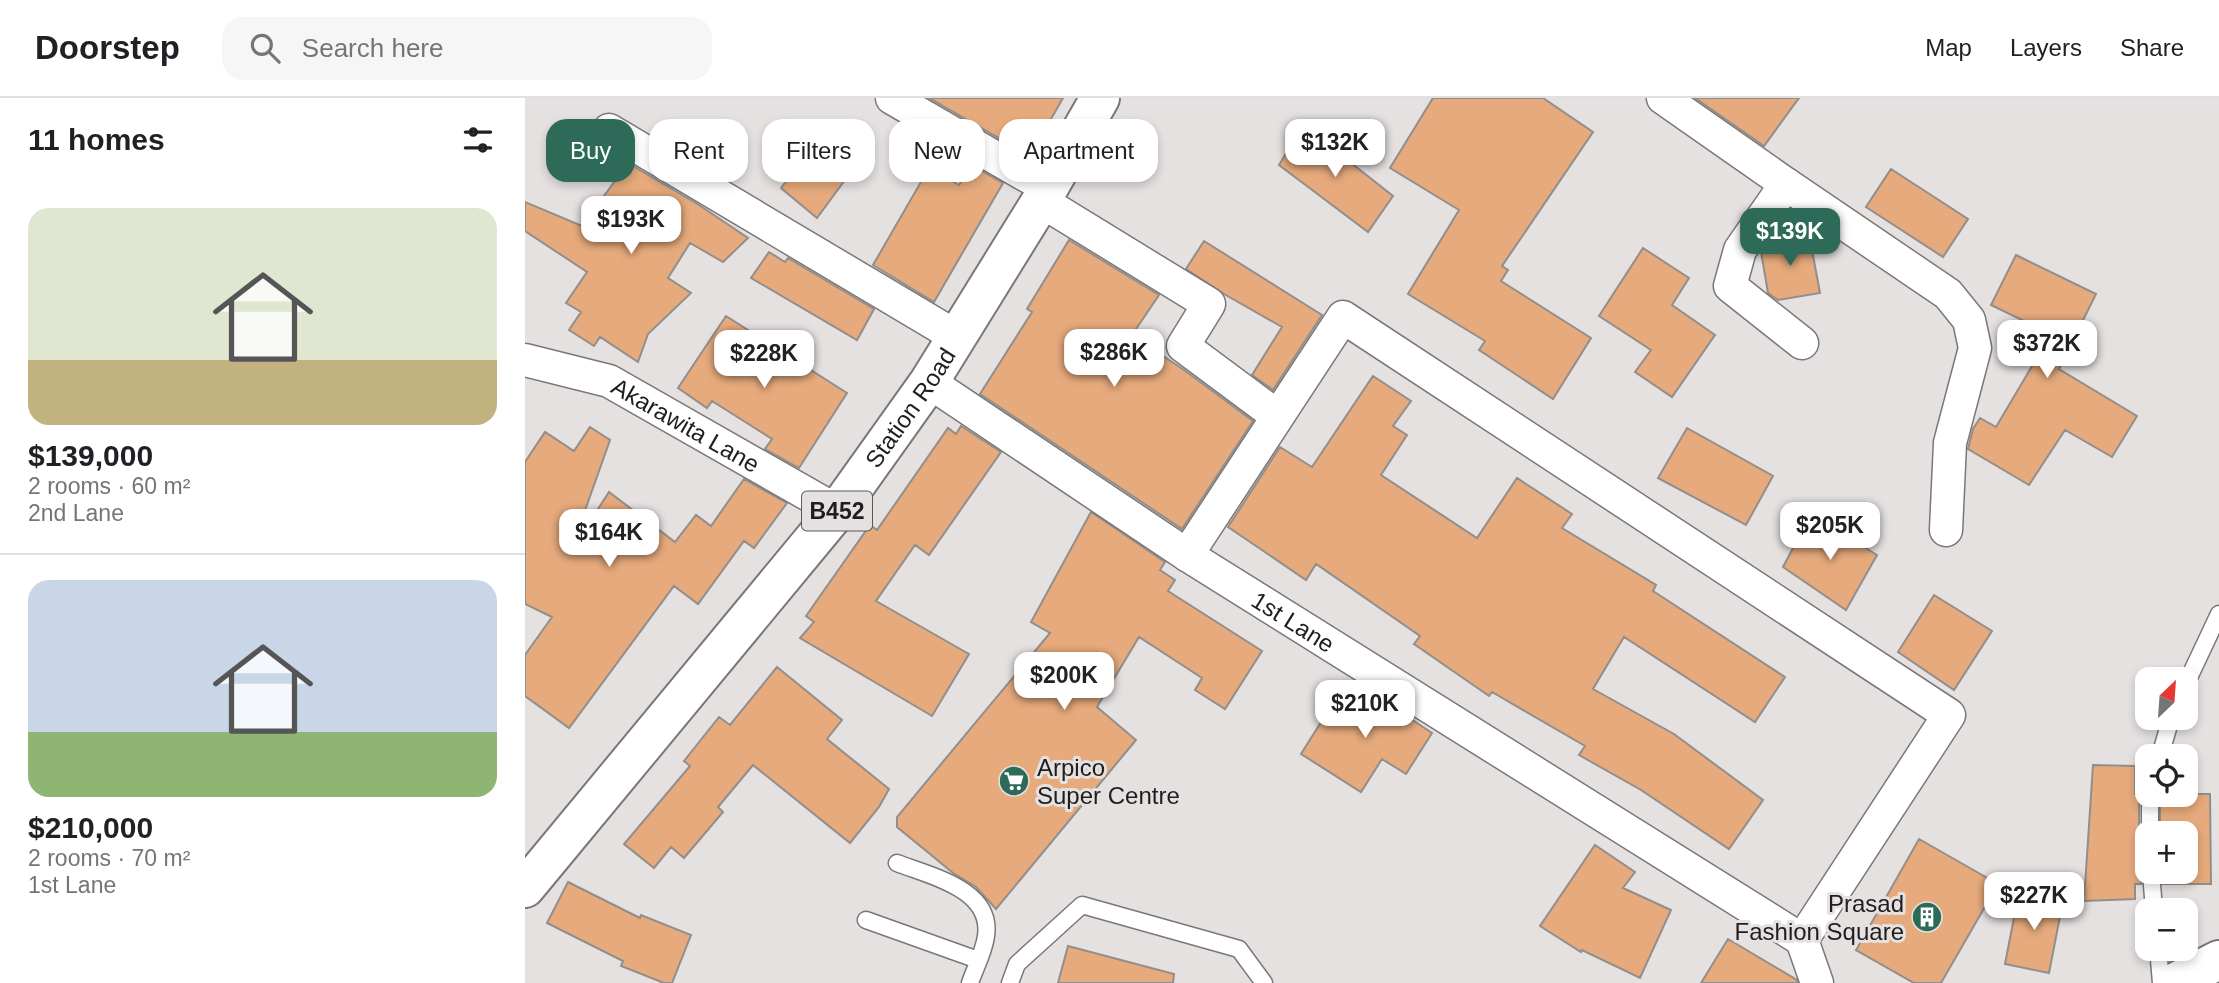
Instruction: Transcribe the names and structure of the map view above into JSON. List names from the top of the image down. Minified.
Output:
{"streets":{"main road":["Station Road","B452"],"street":["Akarawita Lane","1st Lane"]},"crossings":[["Station Road","Akarawita Lane"],["Station Road","1st Lane"]],"places":{"supermarket":["Arpico Super Centre"],"building":["Prasad Fashion Square"]},"north":"top right","page":{"header":"Doorstep","search":"Search here","nav":["Map","Layers","Share"],"heading":"11 homes","price":["$132K","$193K","$139K","$372K","$286K","$228K","$205K","$164K","$200K","$210K","$227K"],"chip":["Buy","Rent","Filters","New","Apartment"],"list":[{"name":"$139,000","note":"2 rooms · 60 m² · 2nd Lane"},{"name":"$210,000","note":"2 rooms · 70 m² · 1st Lane"}],"map_buttons":["+","−"]}}
